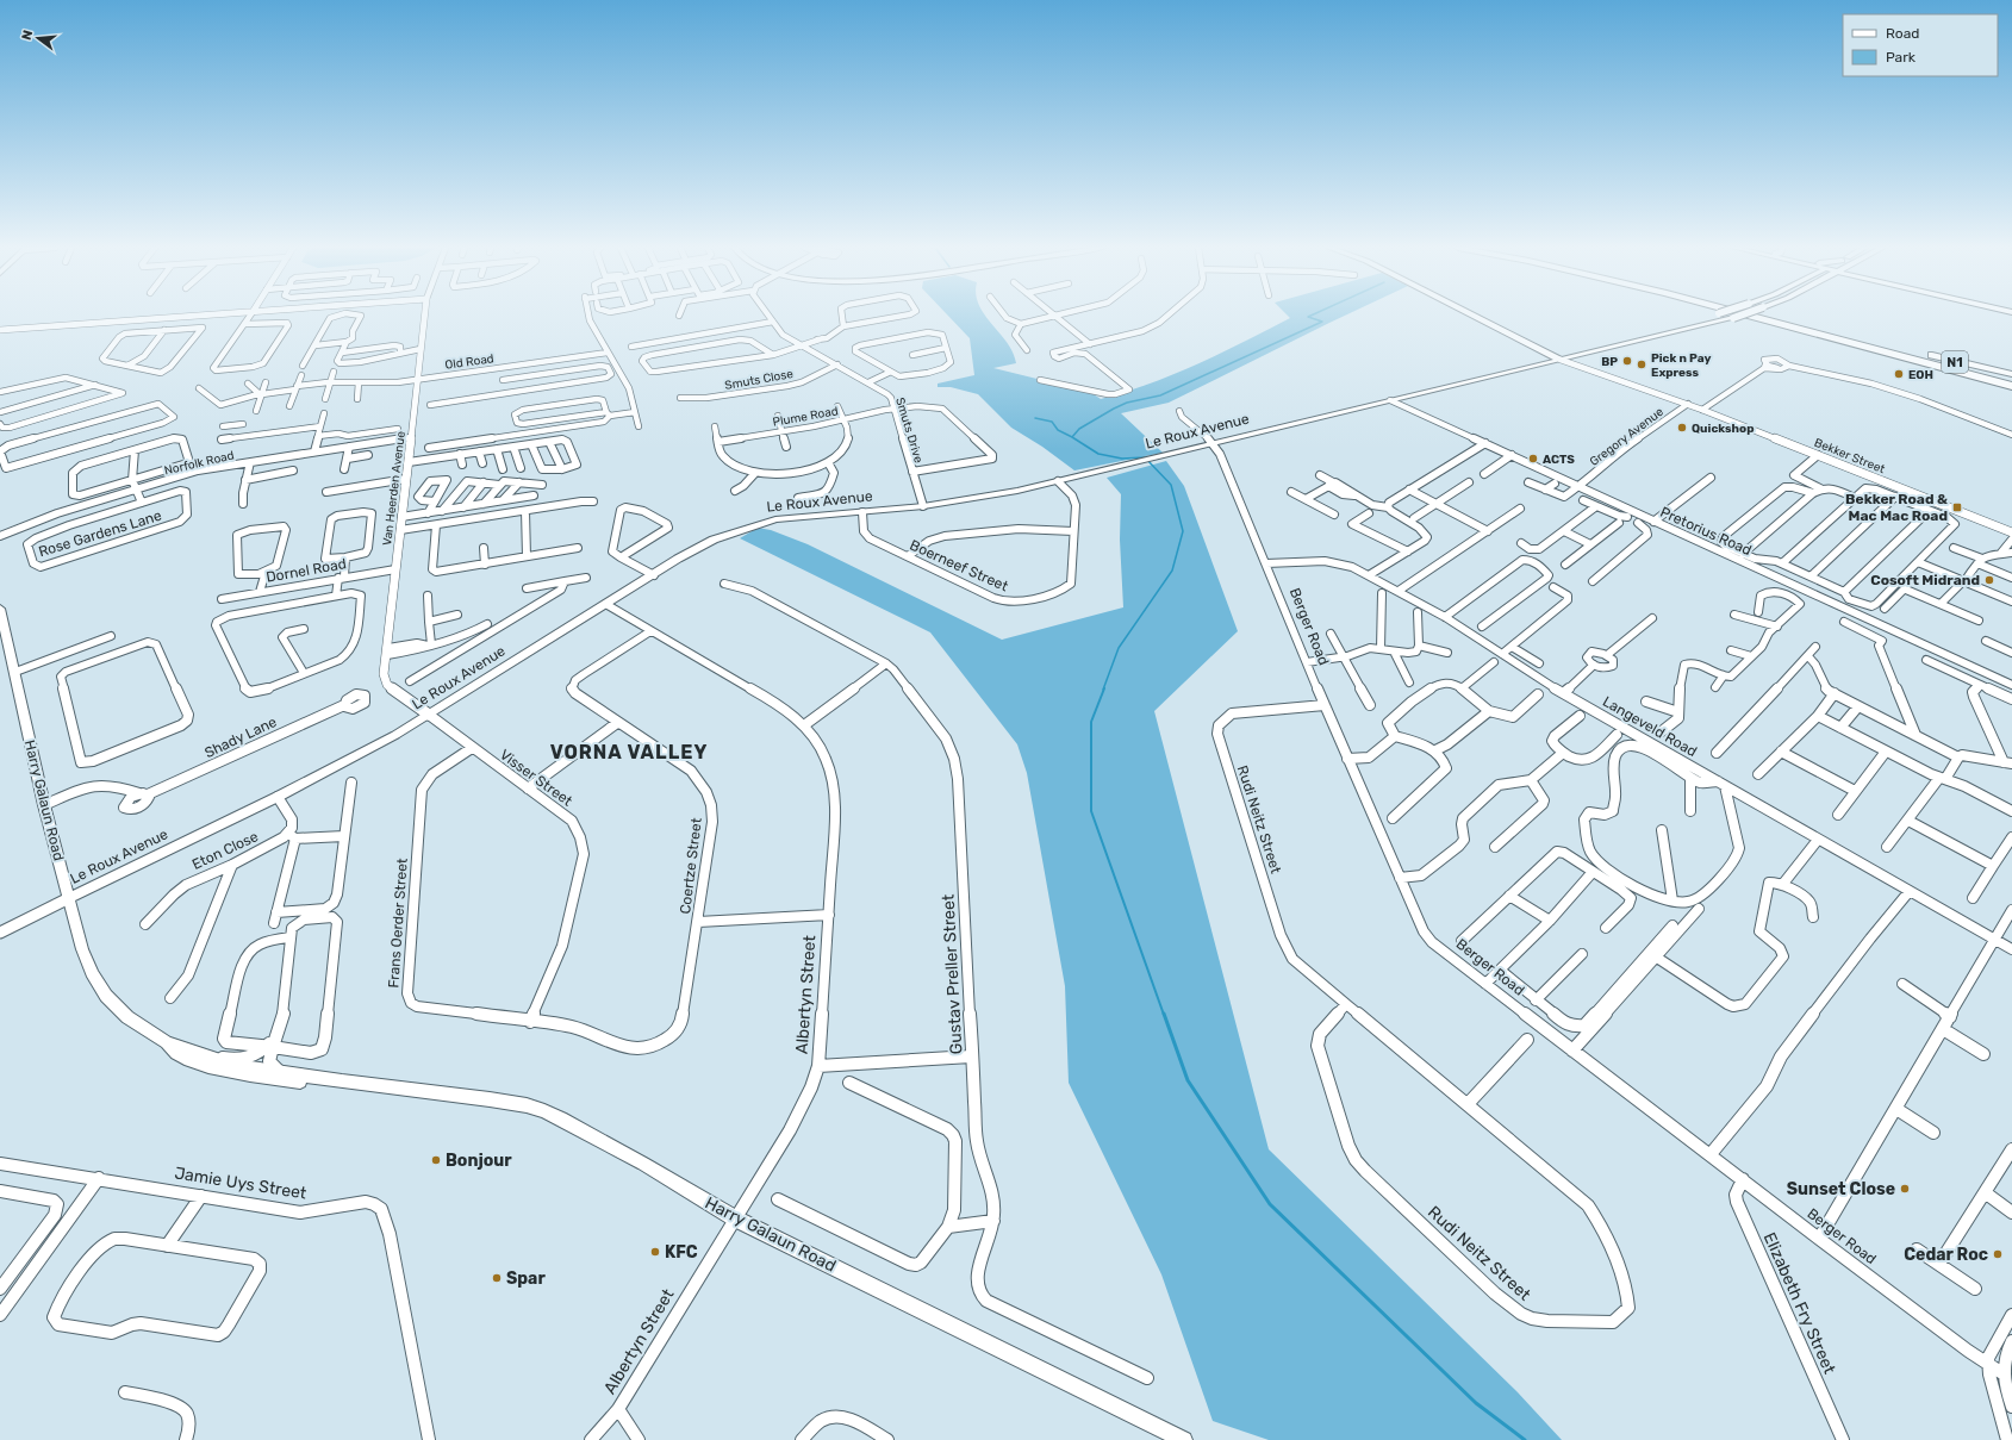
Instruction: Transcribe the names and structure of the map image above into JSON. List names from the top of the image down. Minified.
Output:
{"streets":{"highway":["N1"],"main road":["Le Roux Avenue","Harry Galaun Road"],"street":["Old Road","Smuts Close","Plume Road","Smuts Drive","Gregory Avenue","Bekker Street","Norfolk Road","Van Heerden Avenue","Pretorius Road","Rose Gardens Lane","Boerneef Street","Dornel Road","Berger Road","Langeveld Road","Shady Lane","Visser Street","Rudi Neitz Street","Eton Close","Coertze Street","Frans Oerder Street","Gustav Preller Street","Albertyn Street","Jamie Uys Street","Elizabeth Fry Street"]},"crossings":[["Old Road","Van Heerden Avenue"],["Smuts Close","Smuts Drive"],["Plume Road","Smuts Drive"],["Smuts Drive","Le Roux Avenue"],["Le Roux Avenue","Bekker Street"],["Le Roux Avenue","Van Heerden Avenue"],["Le Roux Avenue","Pretorius Road"],["Le Roux Avenue","Boerneef Street"],["Le Roux Avenue","Berger Road"],["Le Roux Avenue","Visser Street"],["Le Roux Avenue","Harry Galaun Road"],["Le Roux Avenue","Albertyn Street"],["Gregory Avenue","Bekker Street"],["Gregory Avenue","Pretorius Road"],["Norfolk Road","Van Heerden Avenue"],["Norfolk Road","Rose Gardens Lane"],["Van Heerden Avenue","Dornel Road"],["Van Heerden Avenue","Visser Street"],["Berger Road","Langeveld Road"],["Berger Road","Rudi Neitz Street"],["Berger Road","Elizabeth Fry Street"],["Shady Lane","Harry Galaun Road"],["Visser Street","Coertze Street"],["Visser Street","Frans Oerder Street"],["Harry Galaun Road","Albertyn Street"],["Coertze Street","Frans Oerder Street"],["Coertze Street","Albertyn Street"]],"districts":["VORNA VALLEY"],"places":{"other":["BP","Pick n Pay Express","EOH","Quickshop","ACTS","Cosoft Midrand","Bonjour","Sunset Close","KFC","Cedar Roc","Spar"],"transit":["Bekker Road & Mac Mac Road"]},"legend":["Road","Park"],"north":"left"}
